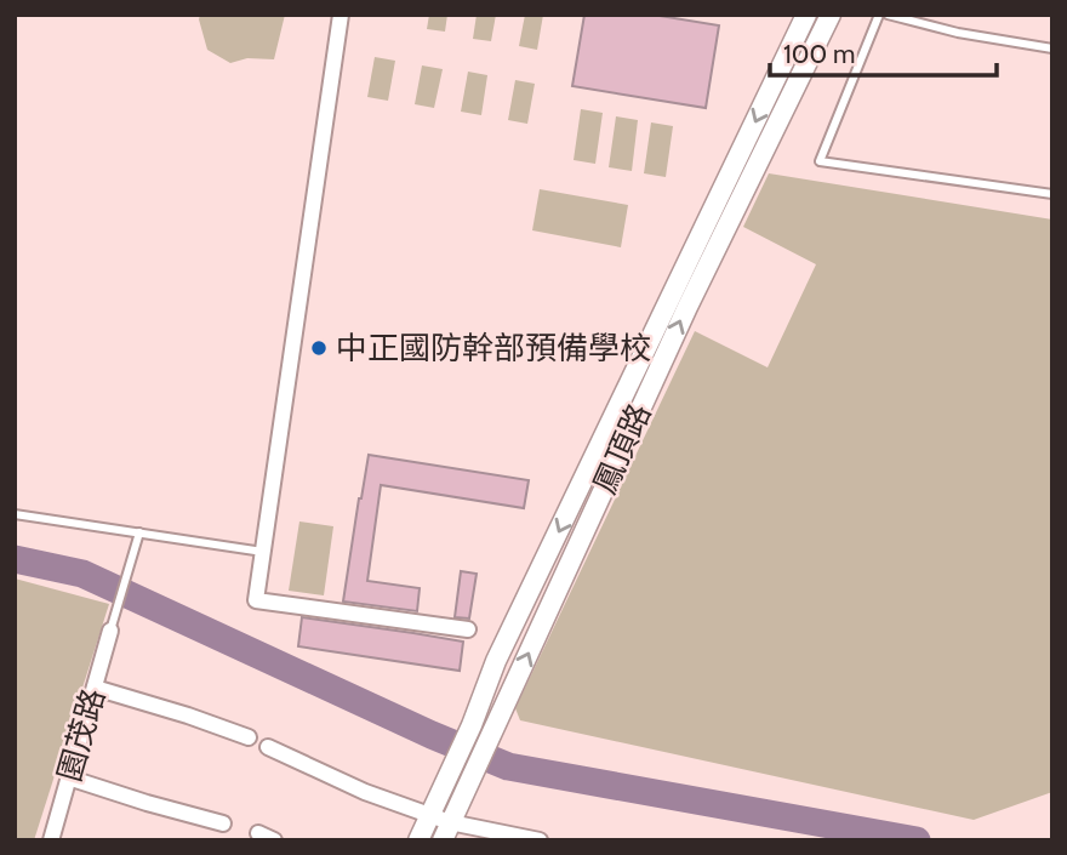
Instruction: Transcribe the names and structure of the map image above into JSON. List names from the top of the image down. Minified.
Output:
{"streets":{"main road":["鳳頂路"],"street":["園茂路"]},"places":["中正國防幹部預備學校"],"scale_bar":"100 m"}
